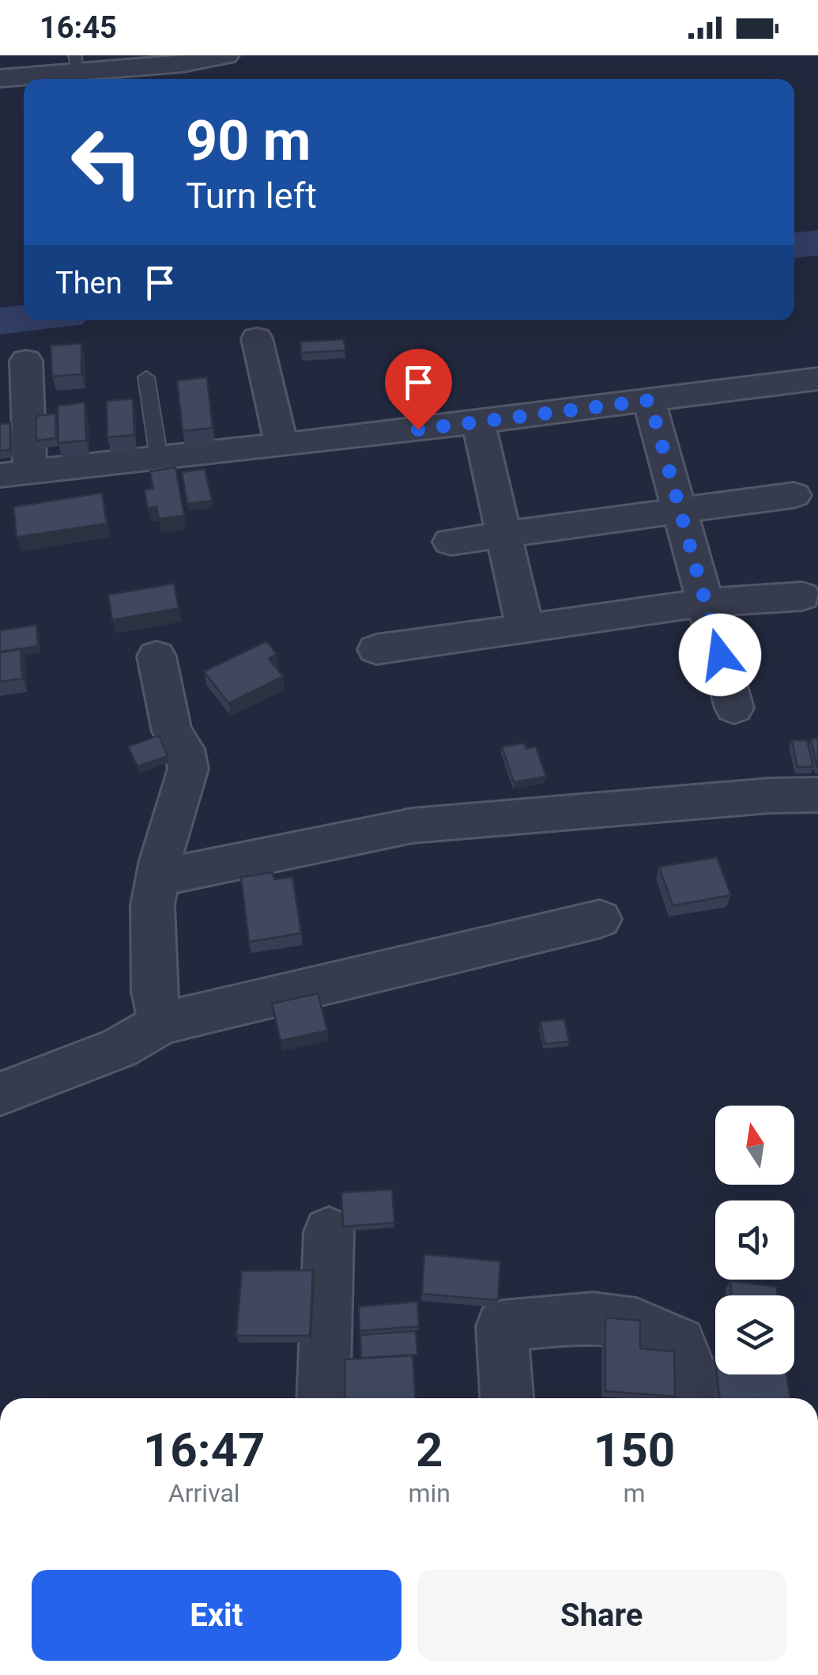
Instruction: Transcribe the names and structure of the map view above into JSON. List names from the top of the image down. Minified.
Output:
{"north":"top","page":{"status":"16:45","turn":["90 m","Turn left"],"then":"Then","eta":["16:47","Arrival","2","min","150","m"],"buttons":["Exit","Share"]}}
